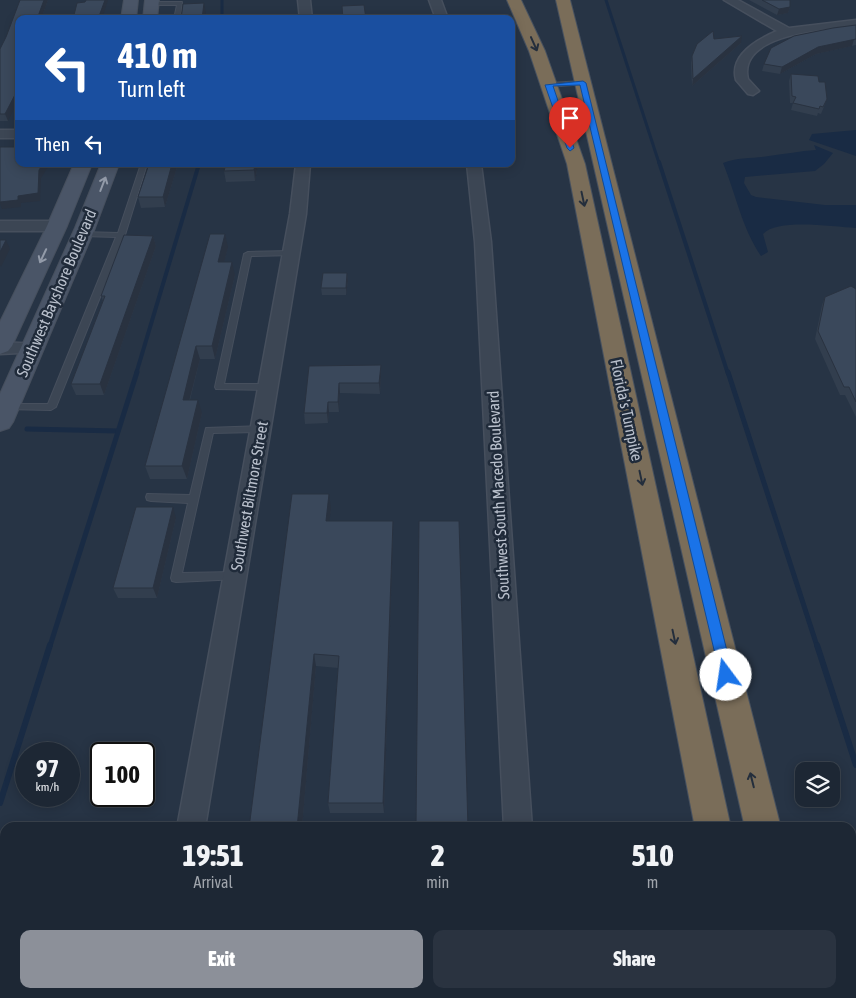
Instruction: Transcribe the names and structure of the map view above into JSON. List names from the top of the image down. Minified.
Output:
{"streets":{"highway":["Florida's Turnpike"],"main road":["Southwest Bayshore Boulevard"],"street":["Southwest South Macedo Boulevard","Southwest Biltmore Street"]},"page":{"turn":["410 m","Turn left"],"then":"Then","speed":"97 km/h","limit":"100","eta":["19:51","Arrival","2","min","510","m"],"buttons":["Exit","Share"]}}
